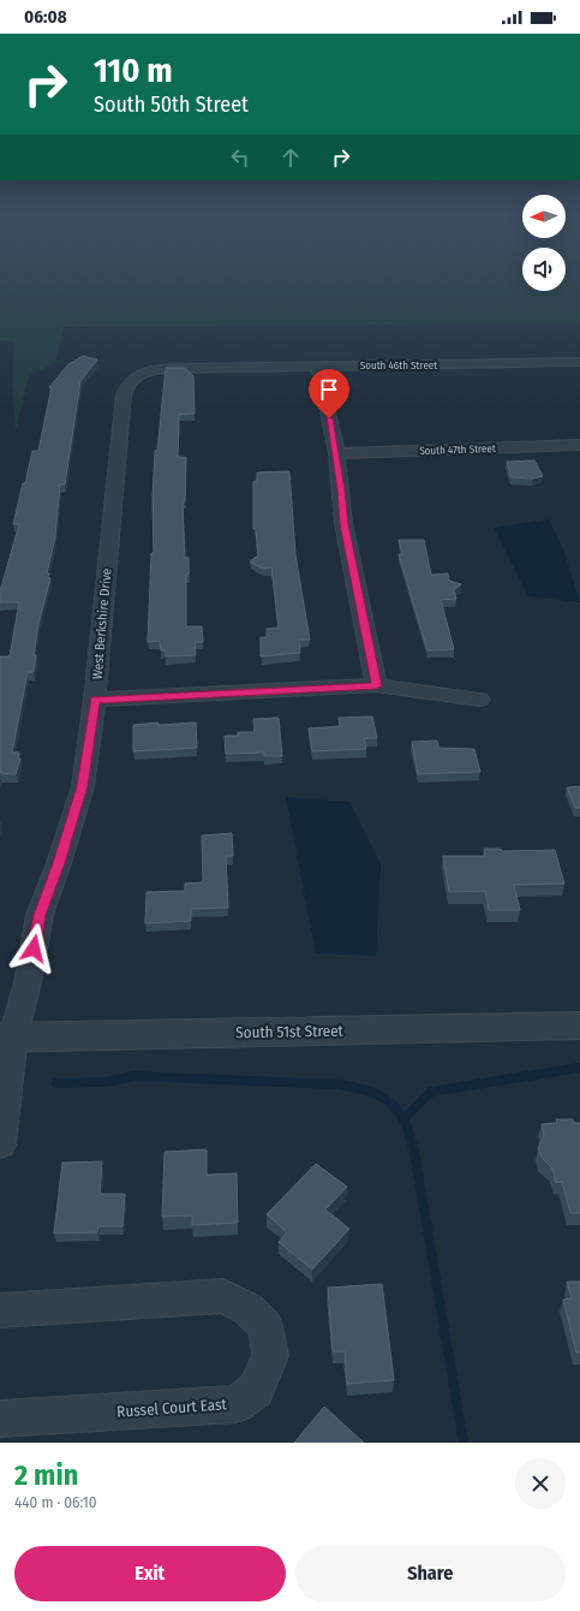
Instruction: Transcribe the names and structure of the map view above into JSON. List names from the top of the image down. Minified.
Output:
{"streets":{"street":["South 46th Street","South 47th Street","West Berkshire Drive","South 51st Street","Russel Court East"]},"crossings":[["South 46th Street","West Berkshire Drive"],["West Berkshire Drive","South 51st Street"]],"north":"left","page":{"status":"06:08","turn":["110 m","South 50th Street"],"heading":["2 min","440 m · 06:10"],"buttons":["Exit","Share"]}}
